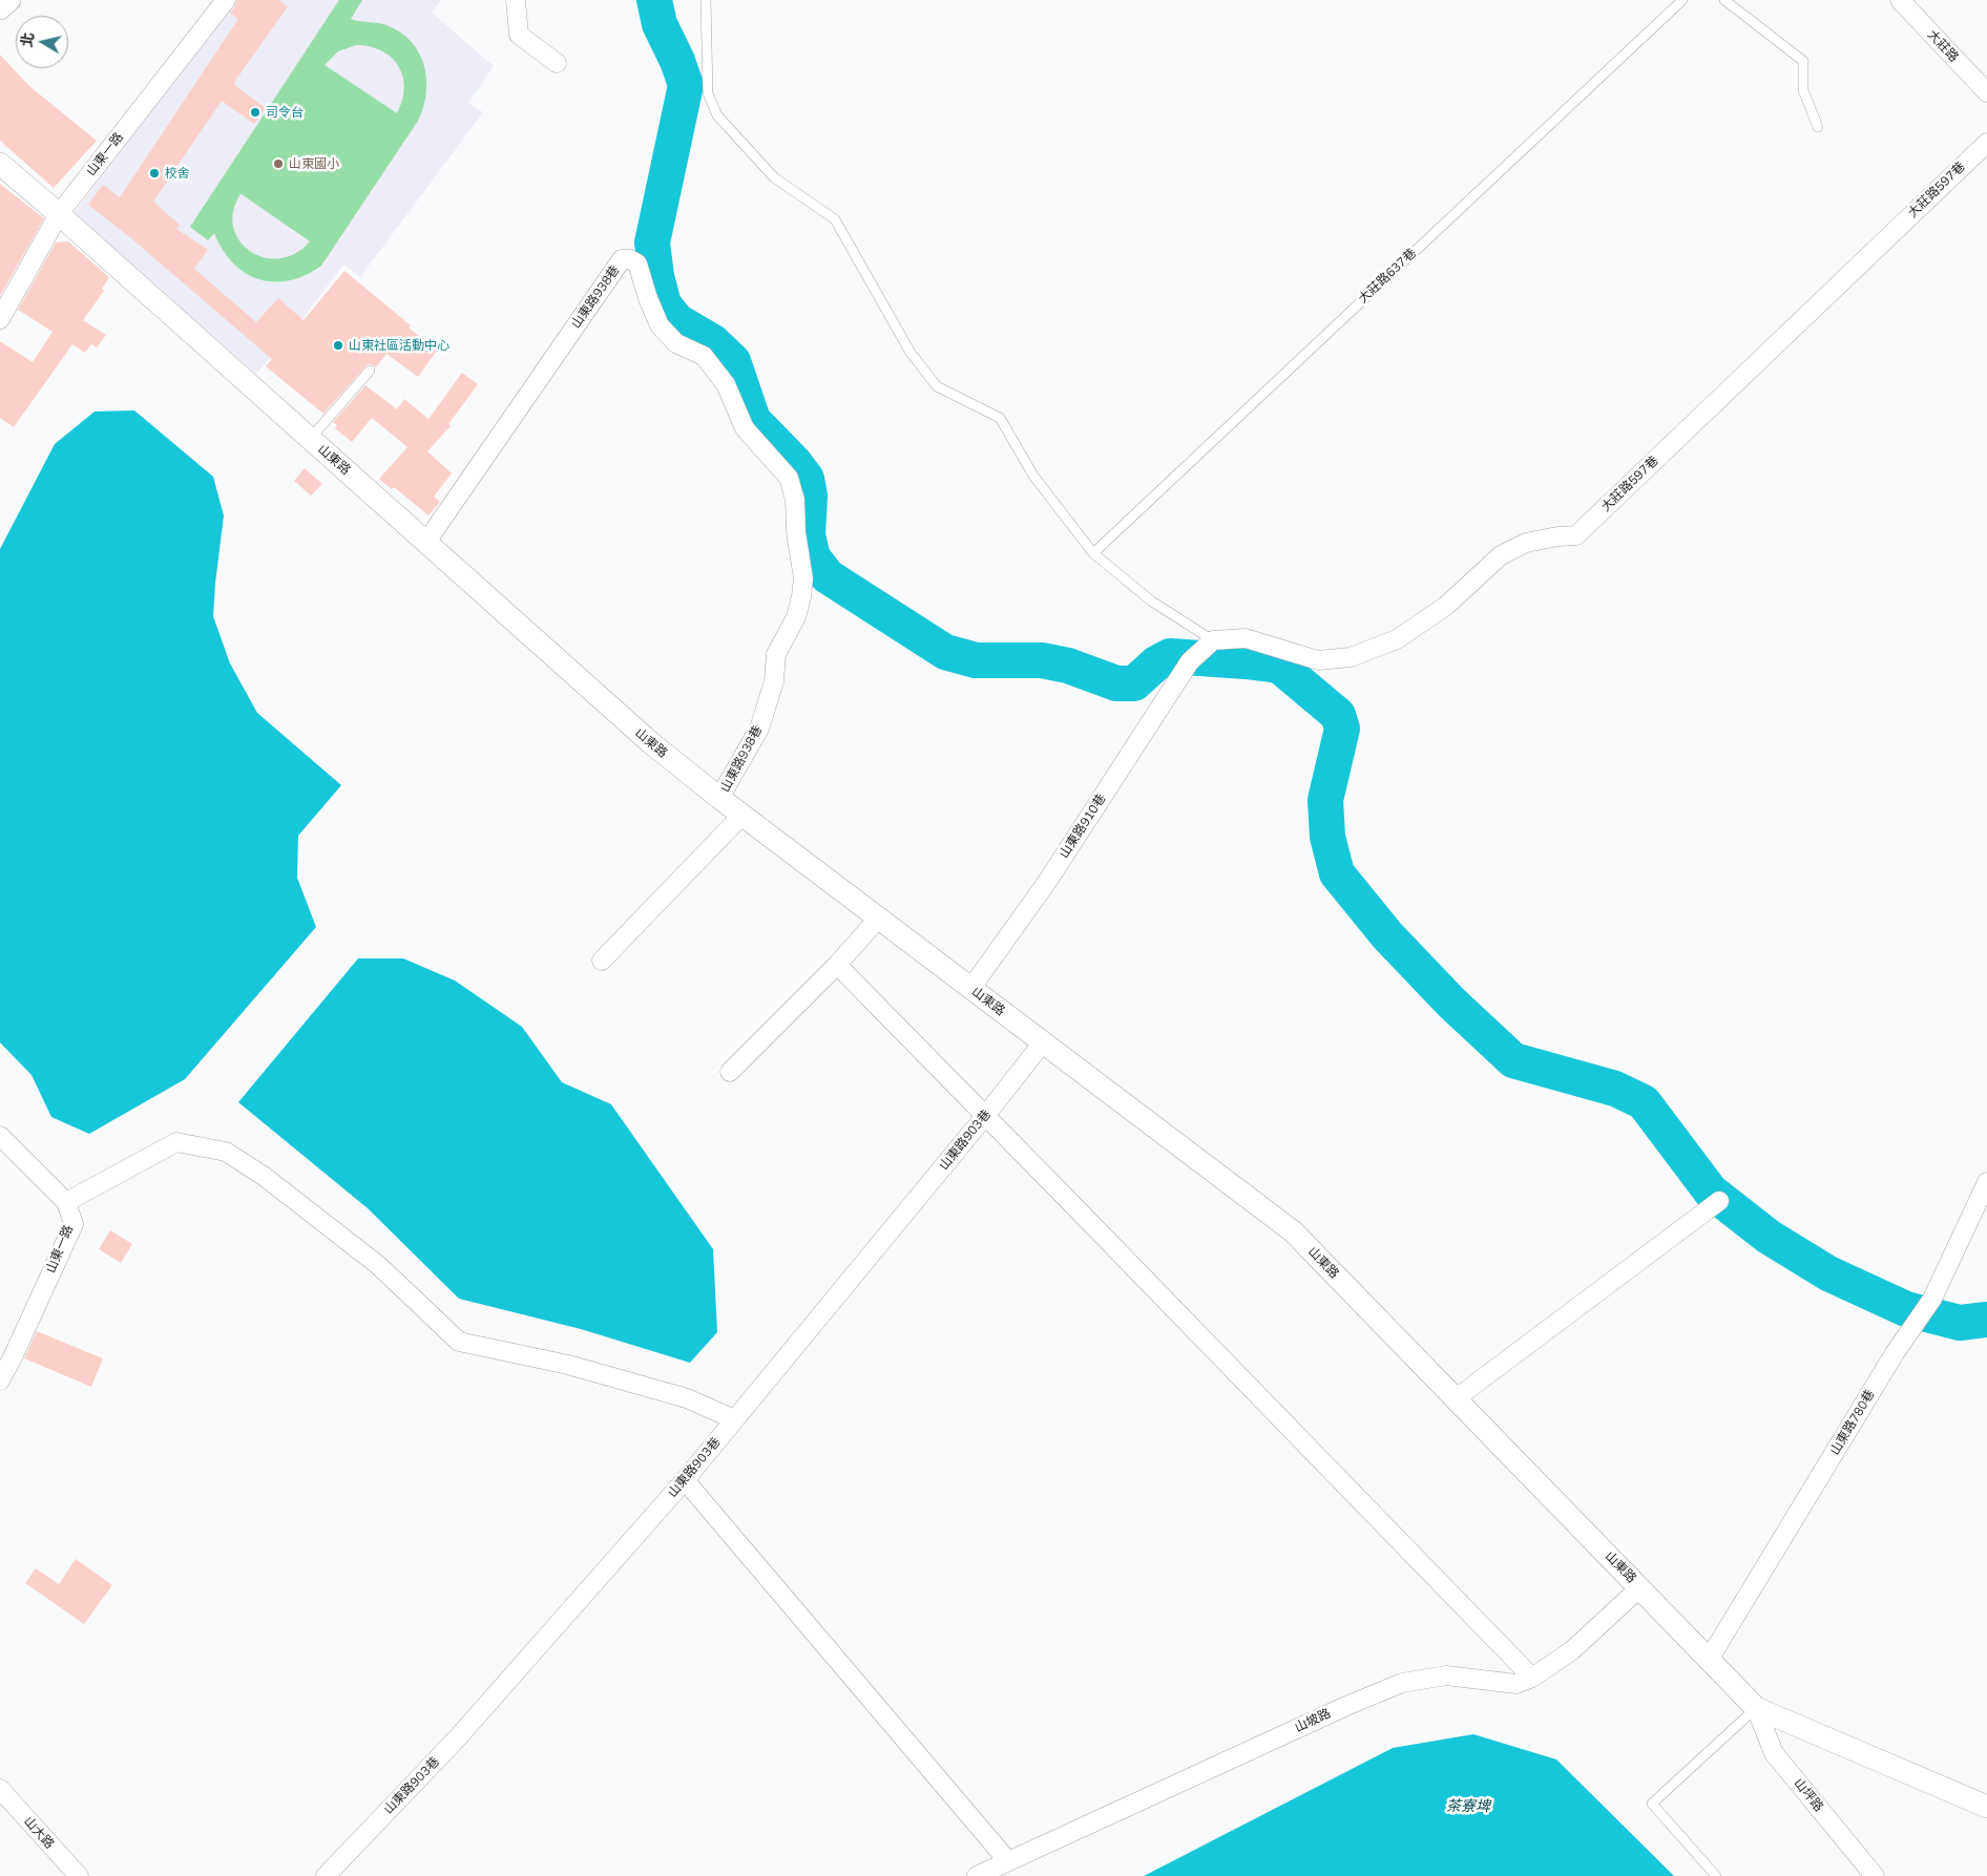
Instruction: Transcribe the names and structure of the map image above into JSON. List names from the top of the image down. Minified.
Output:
{"streets":{"street":["大莊路","山東一路","大莊路597巷","山東路938巷","山東路","山東路910巷","山東路903巷","山東路780巷","山坡路","山坪路","山大路"],"lane":["大莊路637巷"]},"crossings":[["山東一路","山東路"],["大莊路597巷","山東路910巷"],["山東路938巷","山東路"],["山東路","山東路910巷"],["山東路","山東路903巷"],["山東路","山東路780巷"],["山東路","山坡路"],["山東路","山坪路"]],"water":["茶寮埤"],"places":["司令台","山東國小","校舍","山東社區活動中心"],"north":"left"}
